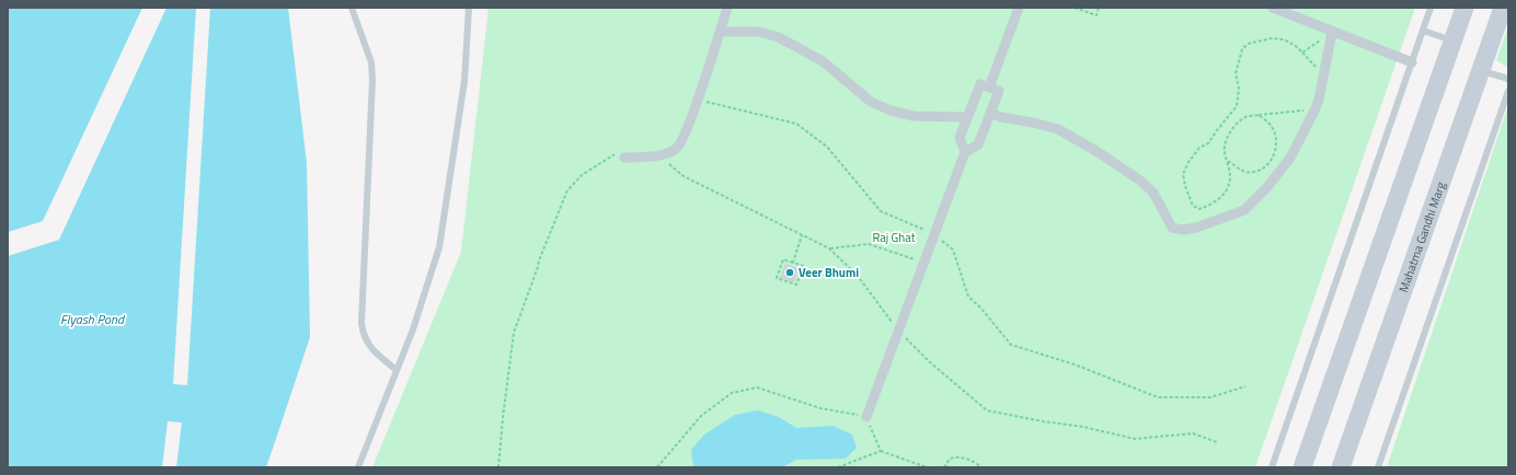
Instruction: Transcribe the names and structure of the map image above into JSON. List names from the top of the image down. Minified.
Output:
{"streets":{"main road":["Mahatma Gandhi Marg"]},"water":["Flyash Pond"],"parks":["Raj Ghat"],"places":["Veer Bhumi"]}
